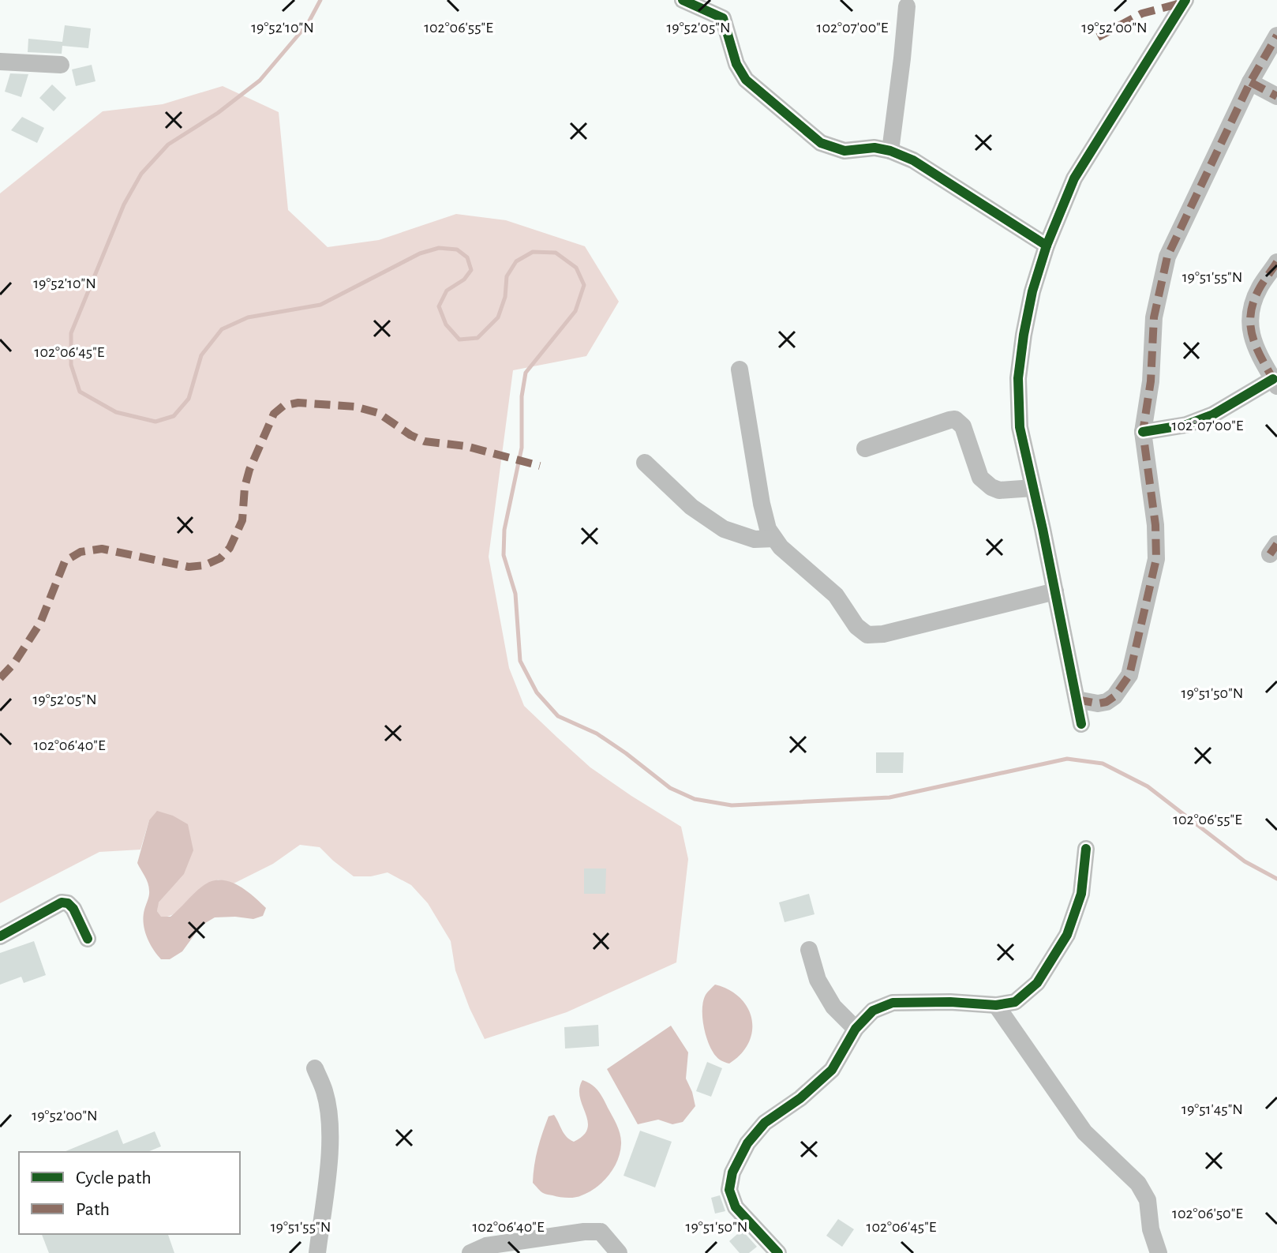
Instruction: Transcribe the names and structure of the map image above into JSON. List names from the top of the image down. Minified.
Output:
{"legend":["Cycle path","Path"],"coordinates":["19°52'10\"N","102°06'55\"E","19°52'05\"N","102°07'00\"E","19°52'00\"N","19°51'55\"N","102°06'45\"E","19°51'50\"N","102°06'40\"E","19°51'45\"N","102°06'50\"E"]}
